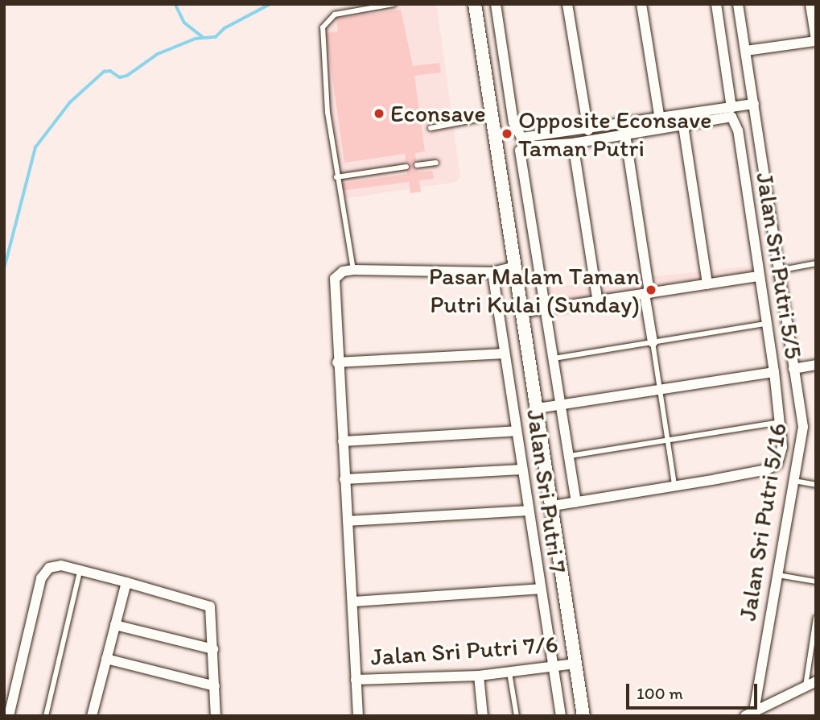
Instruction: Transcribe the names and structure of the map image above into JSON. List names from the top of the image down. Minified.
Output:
{"streets":{"street":["Jalan Sri Putri 5/5","Jalan Sri Putri 7","Jalan Sri Putri 5/16","Jalan Sri Putri 7/6"]},"crossings":[["Jalan Sri Putri 7","Jalan Sri Putri 7/6"]],"places":["Econsave","Opposite Econsave Taman Putri","Pasar Malam Taman Putri Kulai (Sunday)"],"scale_bar":"100 m"}
